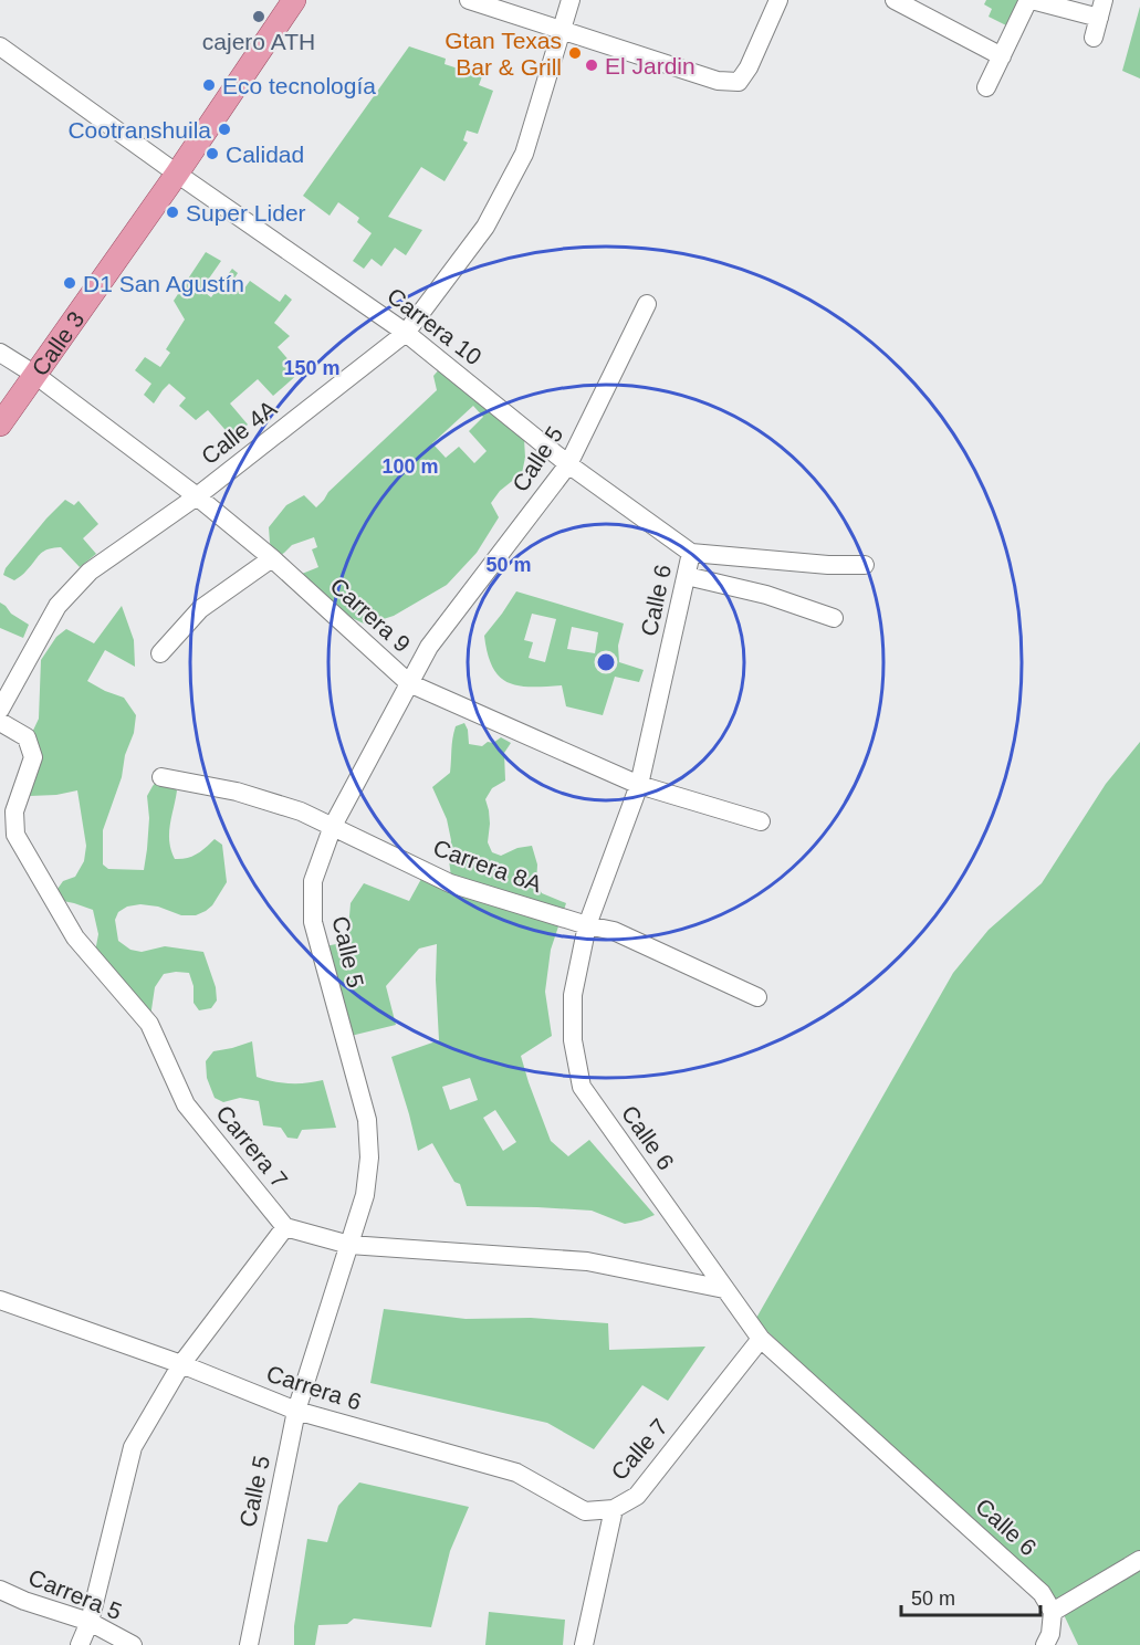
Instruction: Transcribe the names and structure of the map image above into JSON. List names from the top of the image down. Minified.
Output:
{"streets":{"main road":["Calle 3"],"street":["Carrera 10","Calle 4A","Calle 5","Calle 6","Carrera 9","Carrera 8A","Carrera 7","Carrera 6","Calle 7","Carrera 5"]},"crossings":[["Carrera 10","Calle 3"],["Carrera 10","Calle 4A"],["Carrera 10","Calle 5"],["Carrera 10","Calle 6"],["Calle 3","Carrera 9"],["Calle 4A","Carrera 9"],["Calle 5","Carrera 9"],["Calle 5","Carrera 8A"],["Calle 5","Carrera 6"],["Calle 6","Carrera 9"],["Calle 6","Carrera 8A"],["Calle 6","Calle 7"],["Carrera 6","Calle 7"]],"places":["cajero ATH","Gtan Texas Bar & Grill","El Jardin","Eco tecnología","Cootranshuila","Calidad","Super Lider","D1 San Agustín"],"scale_bar":"50 m","rings":["150 m","100 m","50 m"]}
